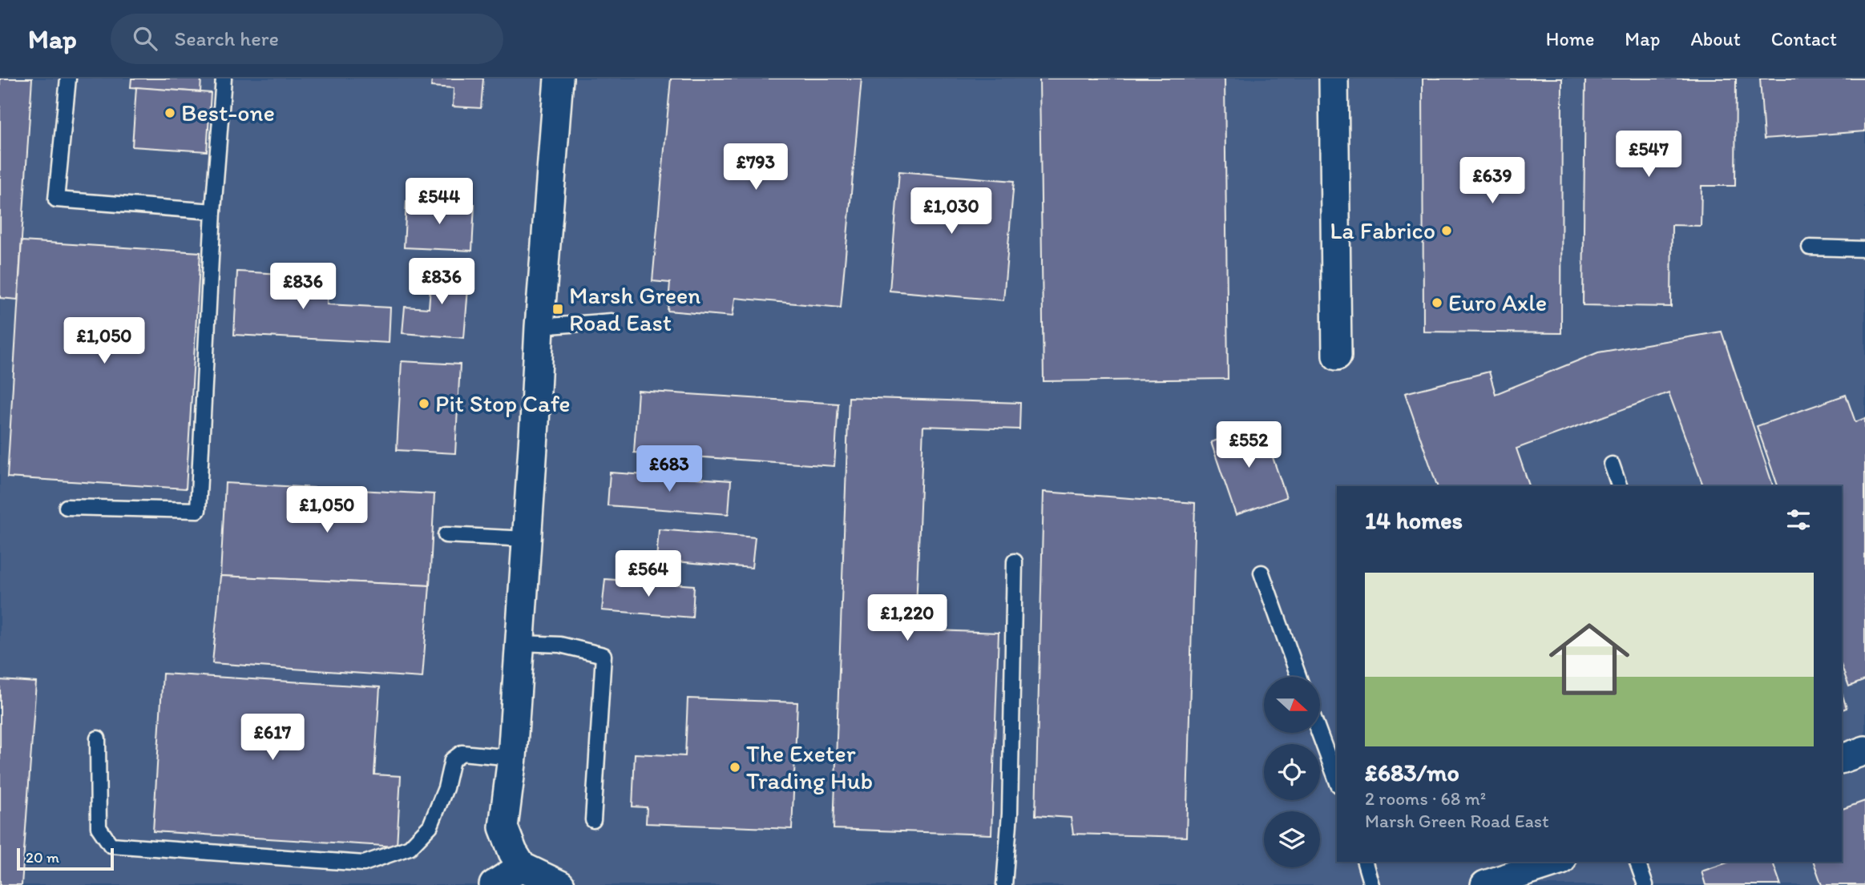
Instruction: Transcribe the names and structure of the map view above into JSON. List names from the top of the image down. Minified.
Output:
{"places":{"other":["Best-one","La Fabrico","Euro Axle","Pit Stop Cafe","The Exeter Trading Hub"],"transit":["Marsh Green Road East"]},"scale_bar":"20 m","north":"right","page":{"header":"Map","search":"Search here","nav":["Home","Map","About","Contact"],"price":["£547","£793","£639","£544","£1,030","£836","£836","£1,050","£552","£683","£1,050","£564","£1,220","£617"],"heading":"14 homes","list":[{"name":"£683/mo","note":"2 rooms · 68 m² · Marsh Green Road East"}],"scale":"20 m"}}
